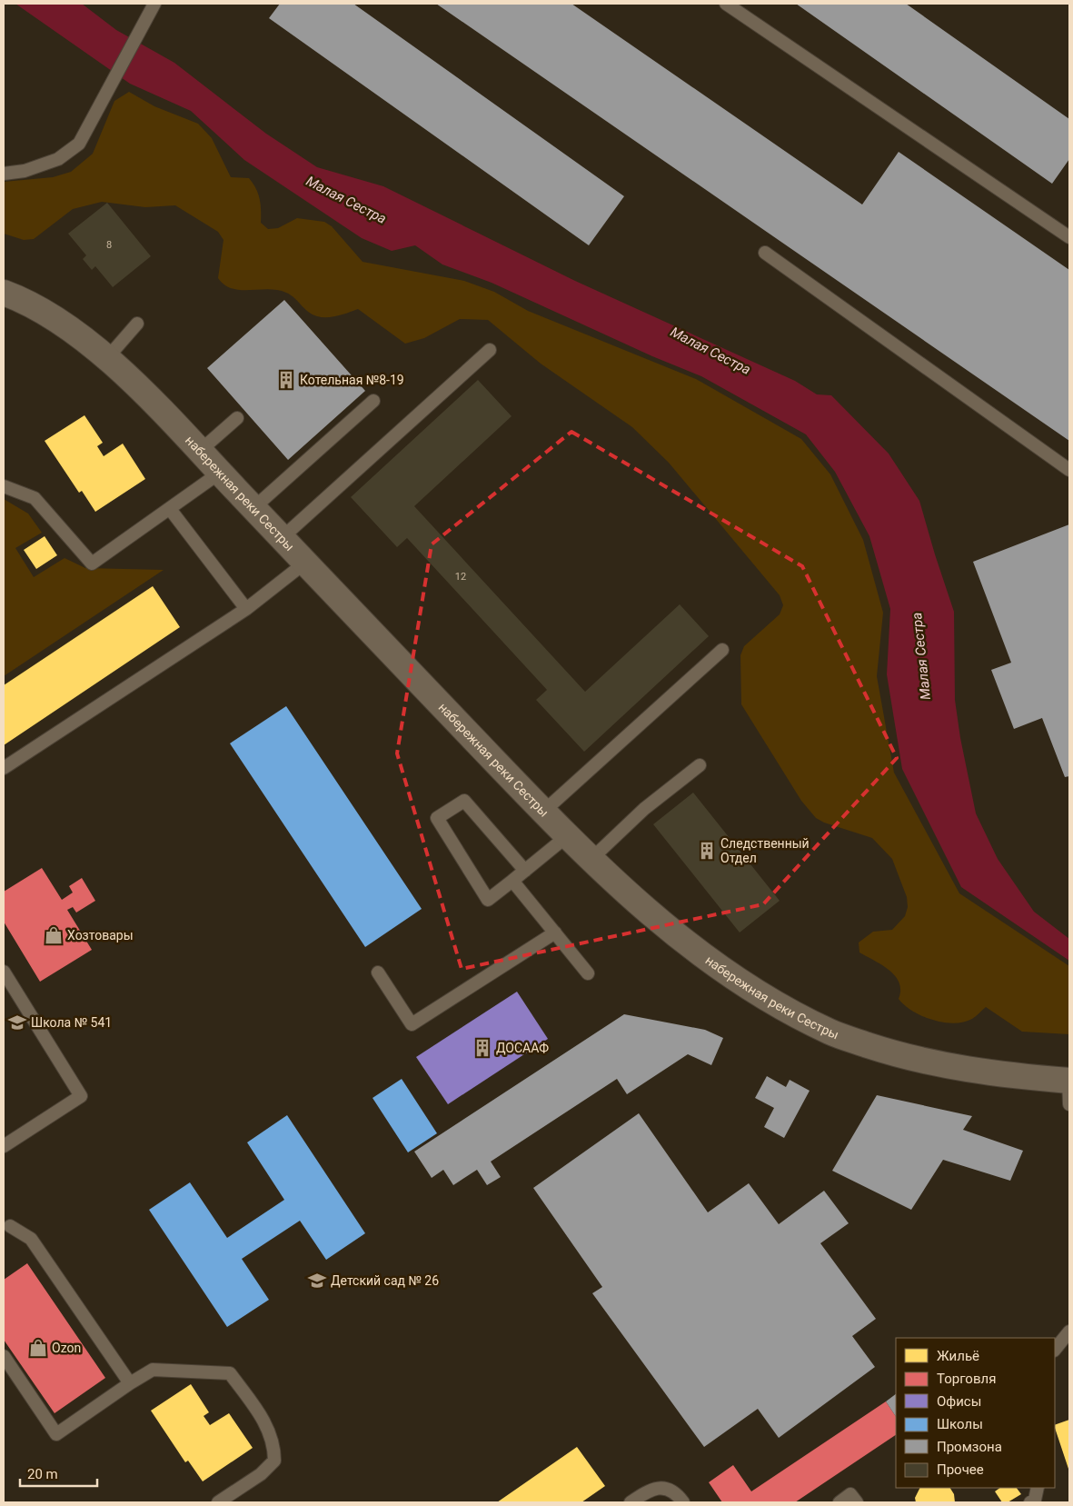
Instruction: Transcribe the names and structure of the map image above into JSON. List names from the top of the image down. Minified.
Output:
{"streets":{"street":["набережная реки Сестры"]},"water":["Малая Сестра"],"places":{"building":["Котельная №8-19","Следственный Отдел","ДОСААФ"],"shop":["Хозтовары","Ozon"],"school or university":["Школа № 541","Детский сад № 26"]},"house_numbers":["8","12"],"legend":["Жильё","Торговля","Офисы","Школы","Промзона","Прочее"],"scale_bar":"20 m"}
